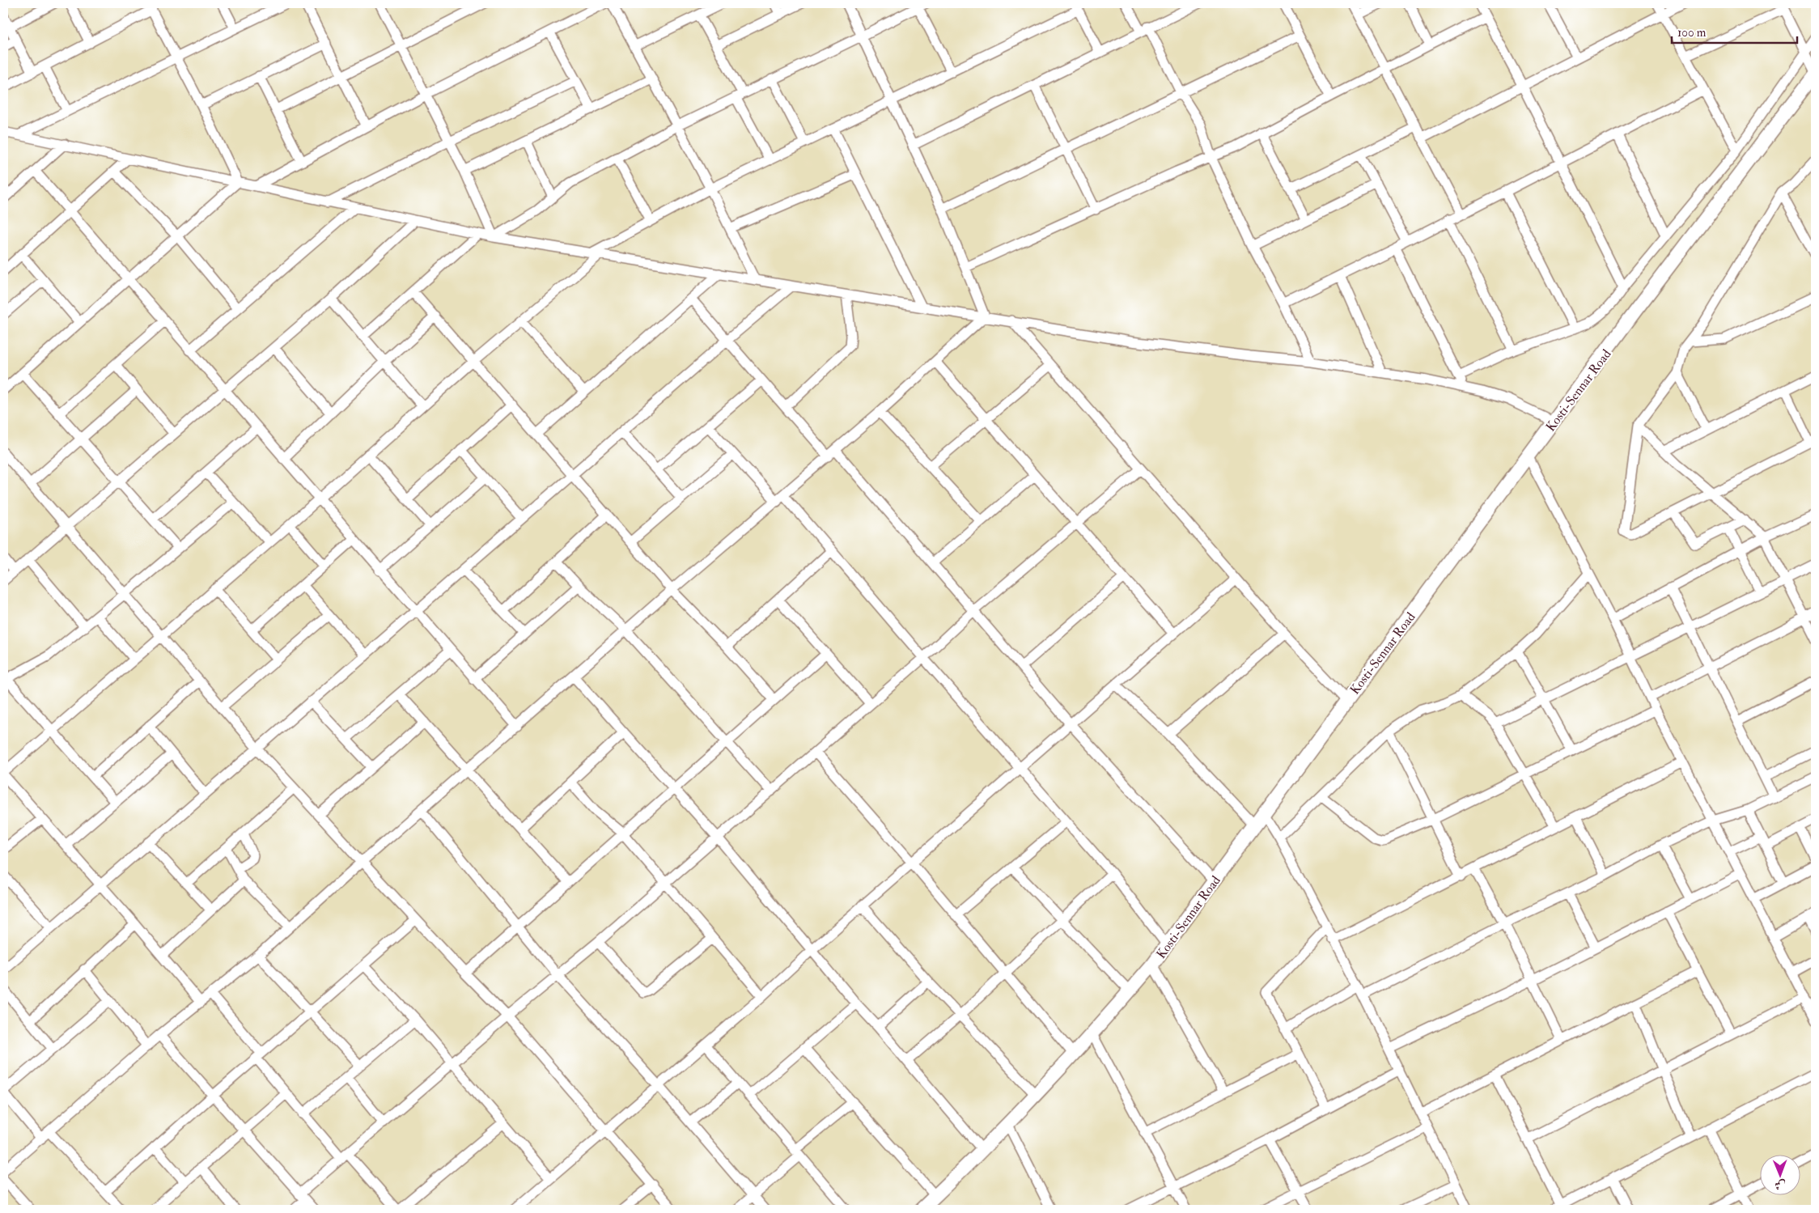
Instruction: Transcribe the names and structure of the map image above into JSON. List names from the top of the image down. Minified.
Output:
{"streets":{"highway":["Kosti-Sennar Road"]},"scale_bar":"100 m","north":"bottom"}
